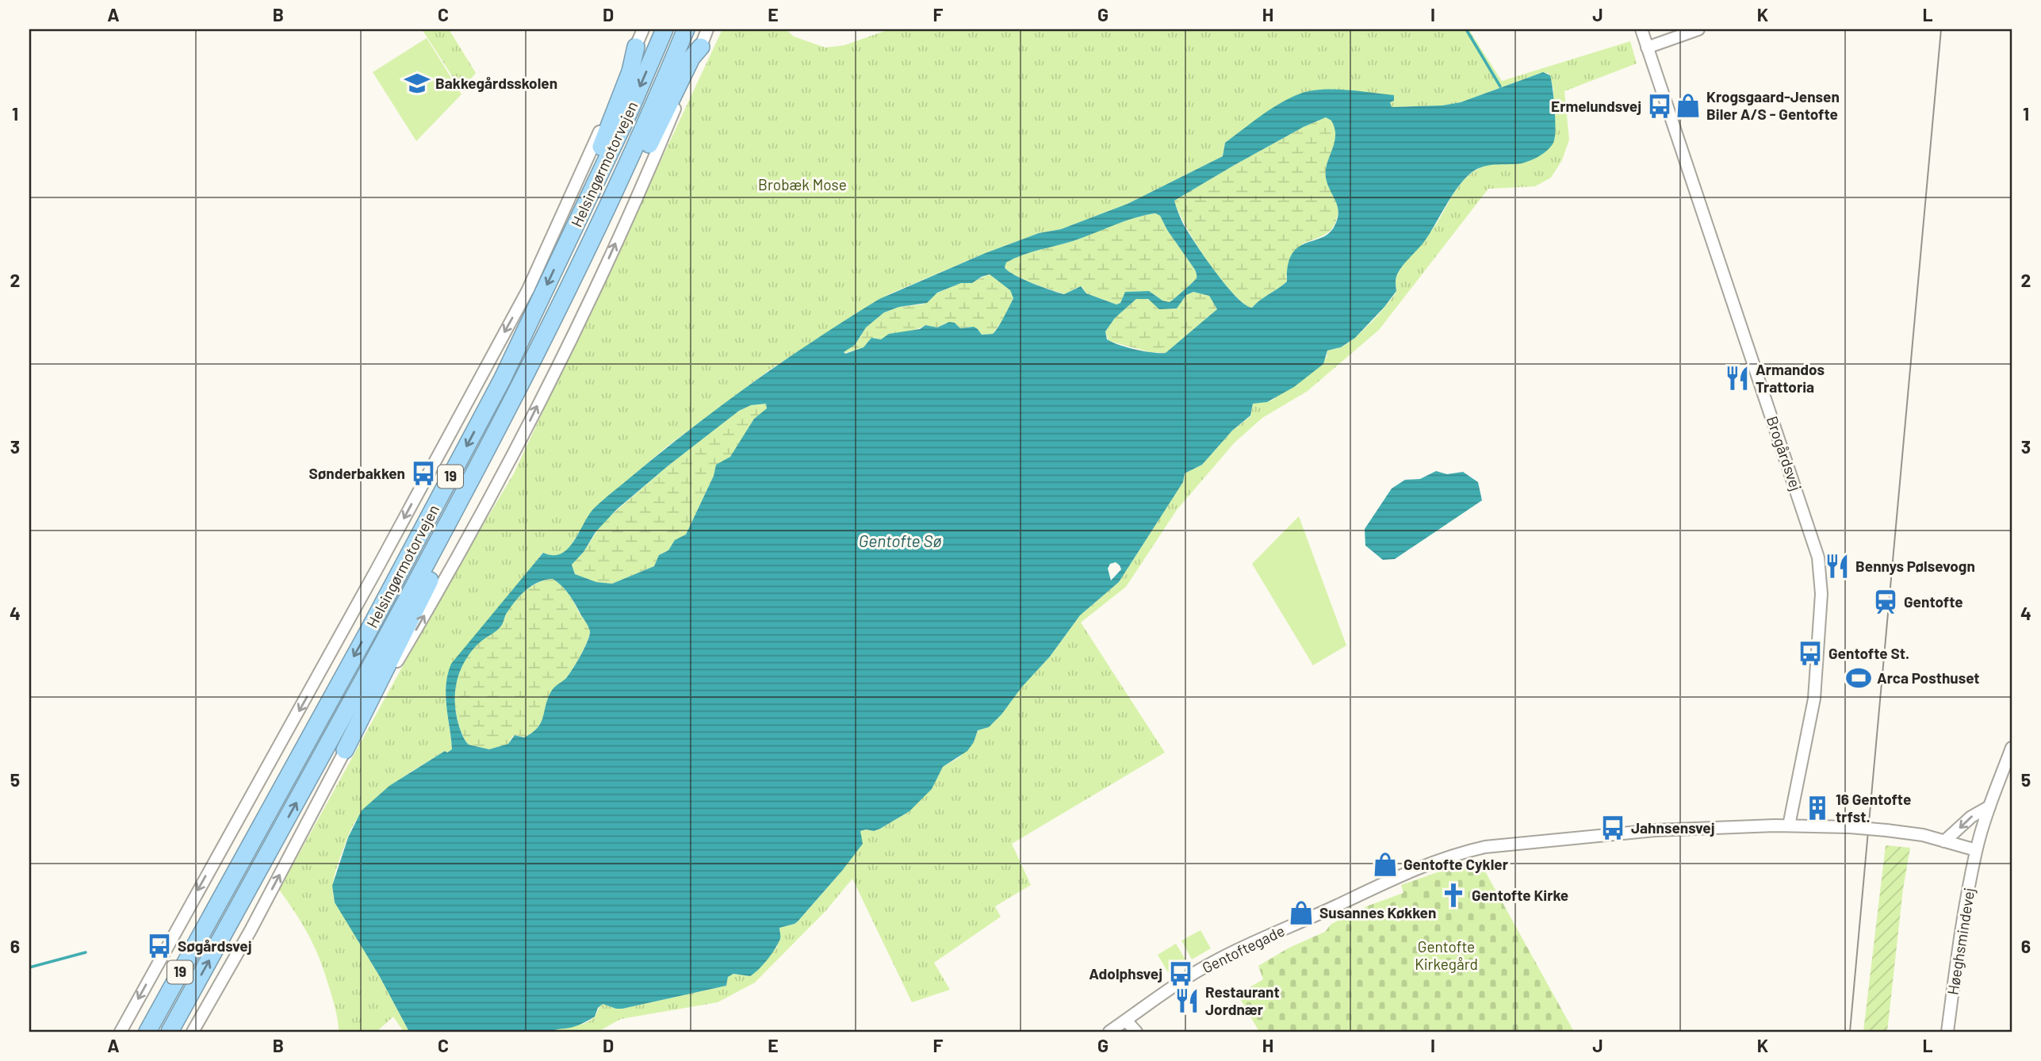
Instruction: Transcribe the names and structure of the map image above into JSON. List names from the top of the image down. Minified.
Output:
{"streets":{"highway":["Helsingørmotorvejen","19"],"street":["Brogårdsvej","Høeghsmindevej","Gentoftegade"]},"crossings":[["Brogårdsvej","Gentoftegade"],["Høeghsmindevej","Gentoftegade"]],"water":["Gentofte Sø"],"parks":["Brobæk Mose","Gentofte Kirkegård"],"places":{"school or university":["Bakkegårdsskolen"],"shop":["Krogsgaard-Jensen Biler A/S - Gentofte","Gentofte Cykler","Susannes Køkken"],"bus stop":["Ermelundsvej","Sønderbakken","Gentofte St.","Jahnsensvej","Søgårdsvej","Adolphsvej"],"restaurant":["Armandos Trattoria","Bennys Pølsevogn","Restaurant Jordnær"],"station":["Gentofte"],"sports":["Arca Posthuset"],"building":["16 Gentofte trfst."],"church":["Gentofte Kirke"]},"grid":{"columns":["A","B","C","D","E","F","G","H","I","J","K","L"],"rows":["1","2","3","4","5","6"]}}
